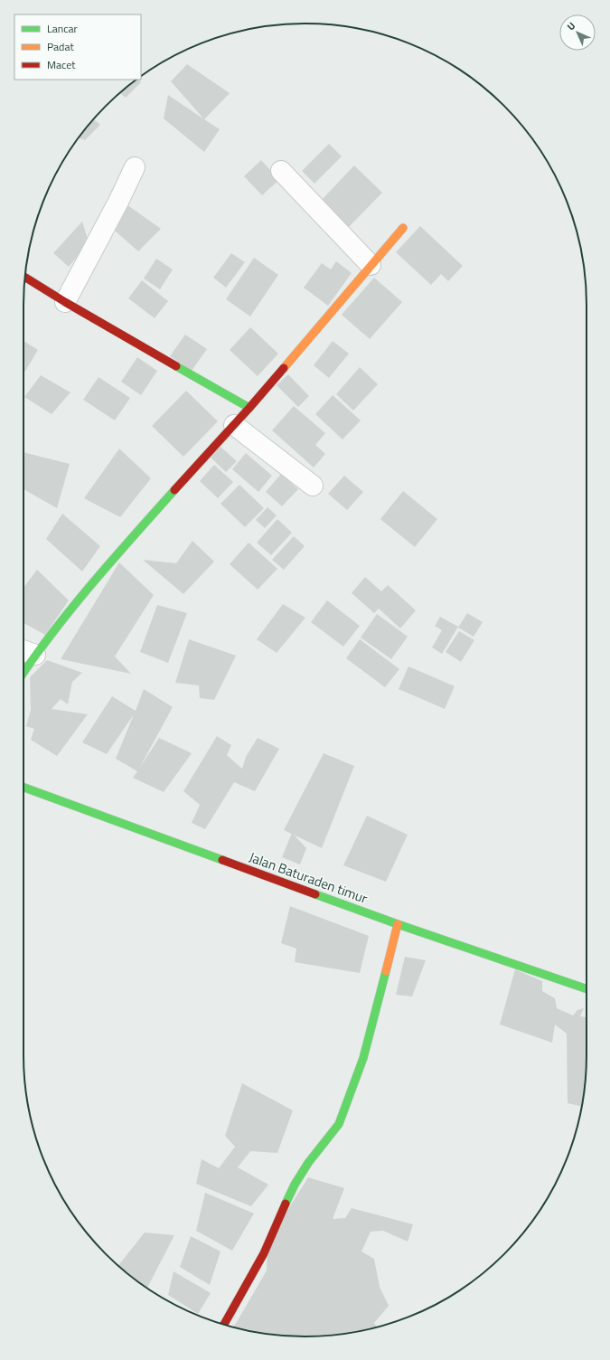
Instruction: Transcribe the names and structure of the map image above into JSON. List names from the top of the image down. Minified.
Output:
{"streets":{"street":["Jalan Baturaden timur"]},"legend":["Lancar","Padat","Macet"],"north":"top left"}
